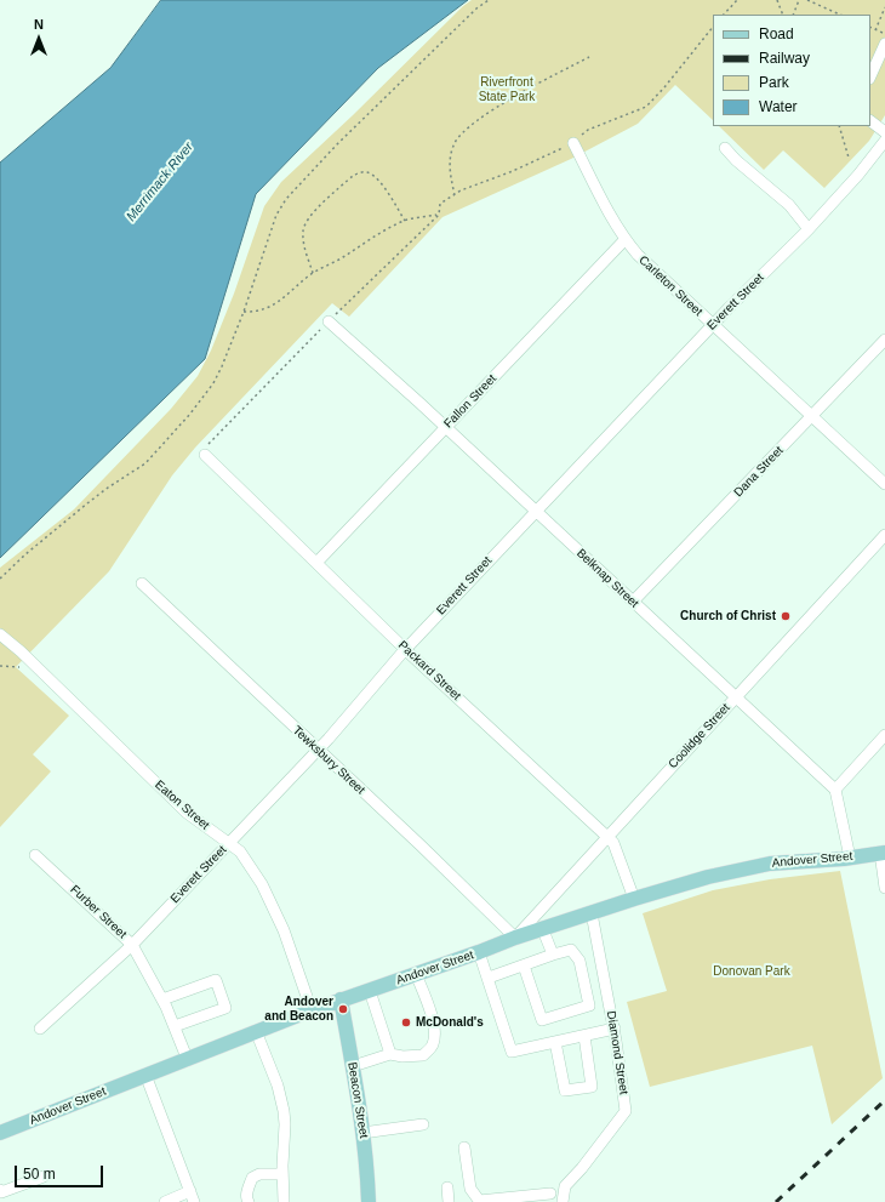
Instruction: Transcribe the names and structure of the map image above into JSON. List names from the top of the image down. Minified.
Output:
{"streets":{"main road":["Andover Street","Beacon Street"],"street":["Carleton Street","Everett Street","Fallon Street","Dana Street","Belknap Street","Packard Street","Coolidge Street","Tewksbury Street","Eaton Street","Furber Street","Diamond Street"]},"crossings":[["Carleton Street","Everett Street"],["Carleton Street","Fallon Street"],["Carleton Street","Dana Street"],["Everett Street","Belknap Street"],["Everett Street","Packard Street"],["Everett Street","Tewksbury Street"],["Everett Street","Eaton Street"],["Everett Street","Furber Street"],["Fallon Street","Belknap Street"],["Fallon Street","Packard Street"],["Dana Street","Belknap Street"],["Belknap Street","Coolidge Street"],["Packard Street","Coolidge Street"],["Packard Street","Andover Street"],["Coolidge Street","Tewksbury Street"],["Coolidge Street","Andover Street"],["Tewksbury Street","Andover Street"],["Eaton Street","Andover Street"],["Andover Street","Furber Street"],["Andover Street","Diamond Street"],["Andover Street","Beacon Street"]],"water":["Merrimack River"],"parks":["Riverfront State Park","Donovan Park"],"places":["Church of Christ","Andover and Beacon","McDonald's"],"legend":["Road","Railway","Park","Water"],"scale_bar":"50 m","north":"top"}
